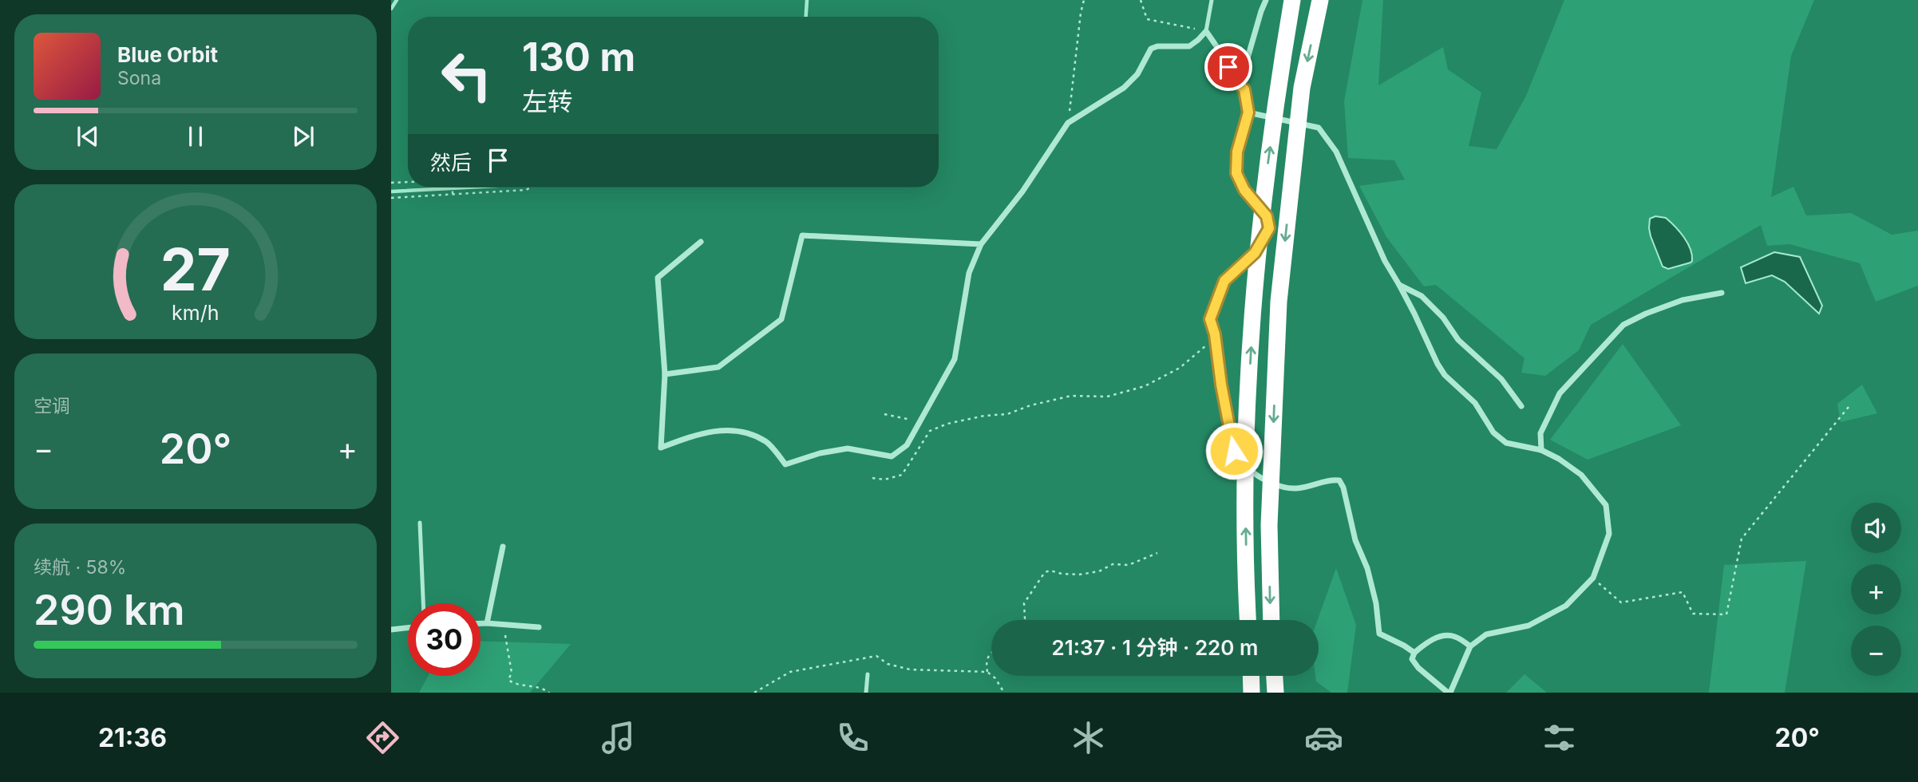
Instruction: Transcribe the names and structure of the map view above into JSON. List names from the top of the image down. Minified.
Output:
{"page":{"turn":["130 m","左转"],"song":["Blue Orbit","Sona"],"then":"然后","tile":["空调",["续航 · 58%","290 km"]],"heat":["−","20°","+"],"map_buttons":["+","−"],"limit":"30","trip":"21:37 · 1 分钟 · 220 m","tabs":["21:36","20°"],"gauge":["27","km/h"]}}
